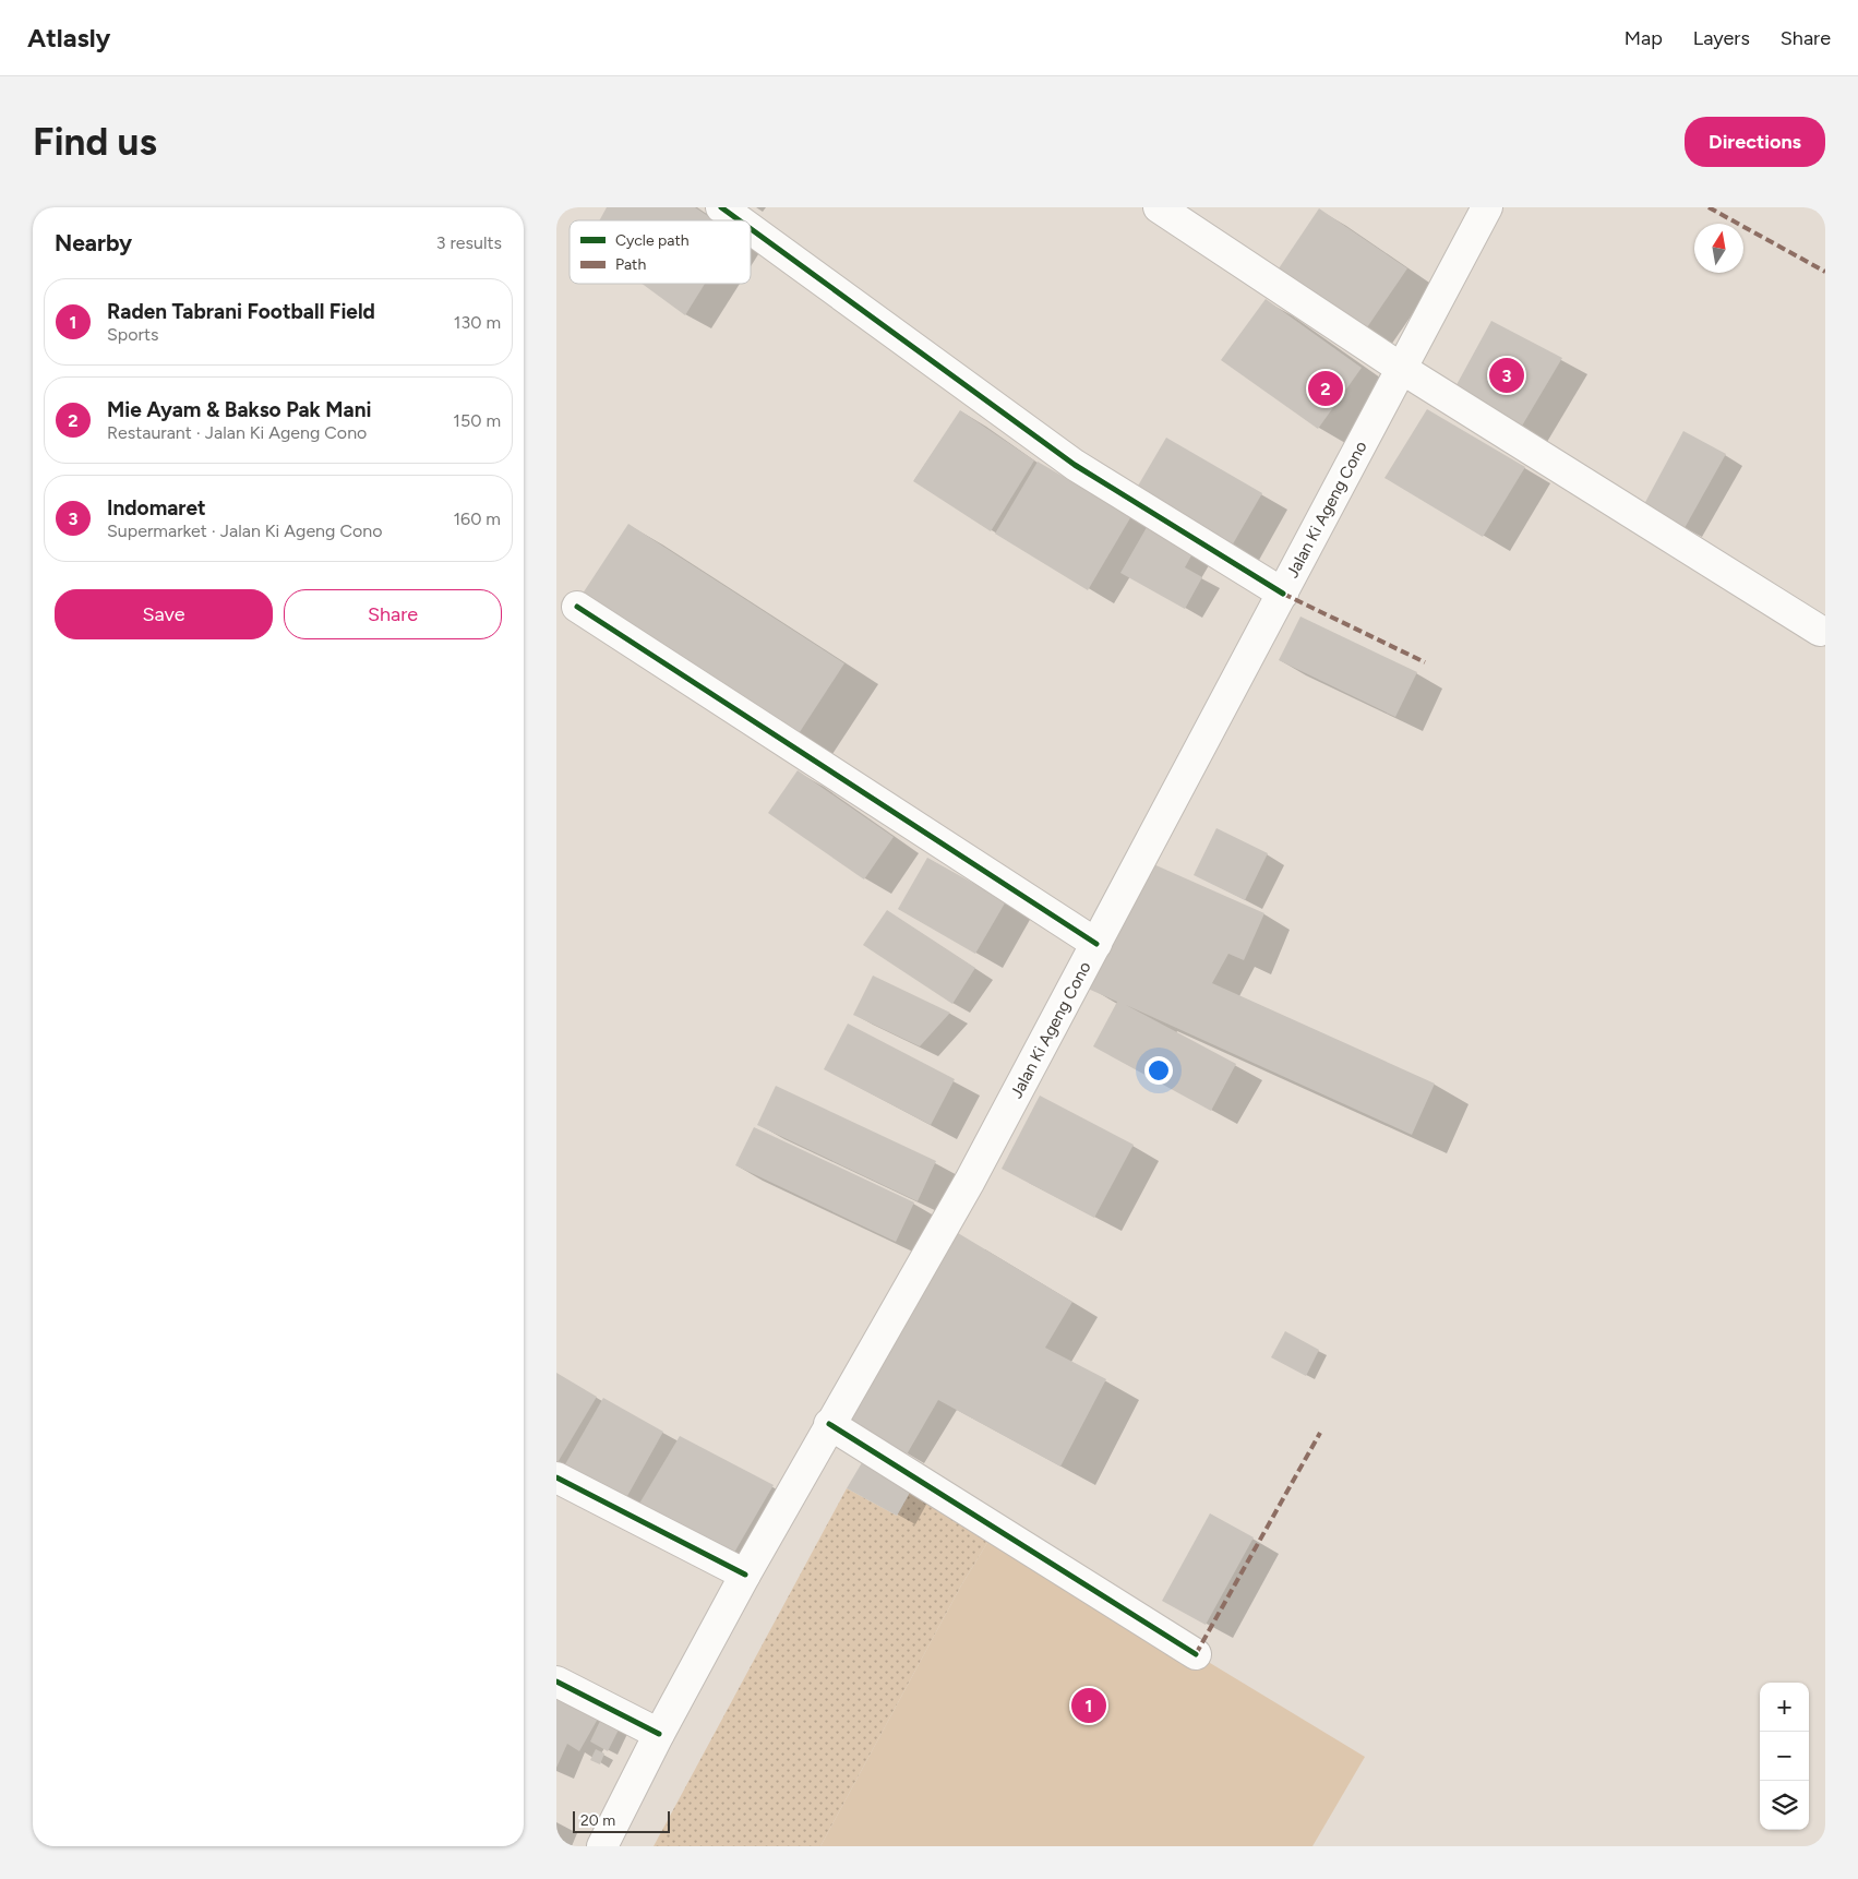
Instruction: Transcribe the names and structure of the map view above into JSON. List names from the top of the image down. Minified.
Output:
{"streets":{"street":["Jalan Ki Ageng Cono"]},"legend":["Cycle path","Path"],"scale_bar":"20 m","north":"top","page":{"header":"Atlasly","nav":["Map","Layers","Share"],"buttons":["Directions",["Save","Share"]],"title":"Find us","heading":["Nearby","3 results"],"list":[{"mark":"1","name":"Raden Tabrani Football Field","note":"Sports","value":"130 m"},{"mark":"2","name":"Mie Ayam & Bakso Pak Mani","note":"Restaurant · Jalan Ki Ageng Cono","value":"150 m"},{"mark":"3","name":"Indomaret","note":"Supermarket · Jalan Ki Ageng Cono","value":"160 m"}],"pins":["3","2","1"],"map_buttons":["+","−"],"scale":"20 m"}}
